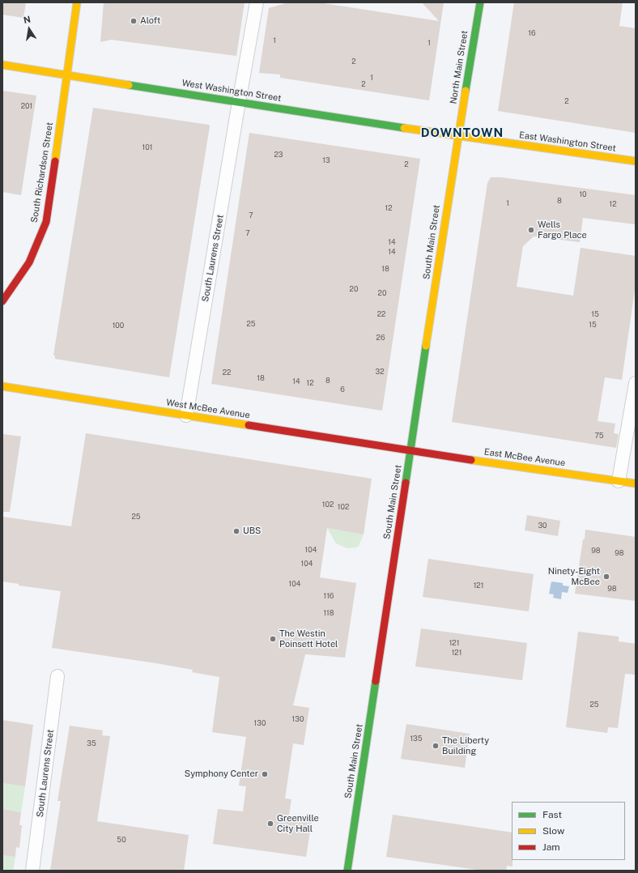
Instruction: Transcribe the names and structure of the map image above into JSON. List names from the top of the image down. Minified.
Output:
{"streets":{"street":["North Main Street","West Washington Street","East Washington Street","South Richardson Street","South Main Street","South Laurens Street","West McBee Avenue","East McBee Avenue"]},"crossings":[["North Main Street","West Washington Street"],["North Main Street","East Washington Street"],["North Main Street","South Main Street"],["West Washington Street","East Washington Street"],["West Washington Street","South Richardson Street"],["West Washington Street","South Main Street"],["West Washington Street","South Laurens Street"],["East Washington Street","South Main Street"],["South Main Street","West McBee Avenue"],["South Main Street","East McBee Avenue"],["South Laurens Street","West McBee Avenue"],["West McBee Avenue","East McBee Avenue"]],"districts":["DOWNTOWN"],"places":["Aloft","Wells Fargo Place","UBS","Ninety-Eight McBee","The Westin Poinsett Hotel","The Liberty Building","Symphony Center","Greenville City Hall"],"house_numbers":["16","1","1","2","1","2","2","201","101","23","13","2","10","8","1","12","12","7","7","14","14","18","20","20","22","15","25","15","100","26","32","22","18","8","14","12","6","75","102","102","25","30","104","98","98","104","104","121","98","116","118","121","121","25","130","130","135","35","50"],"legend":["Fast","Slow","Jam"],"north":"top"}
